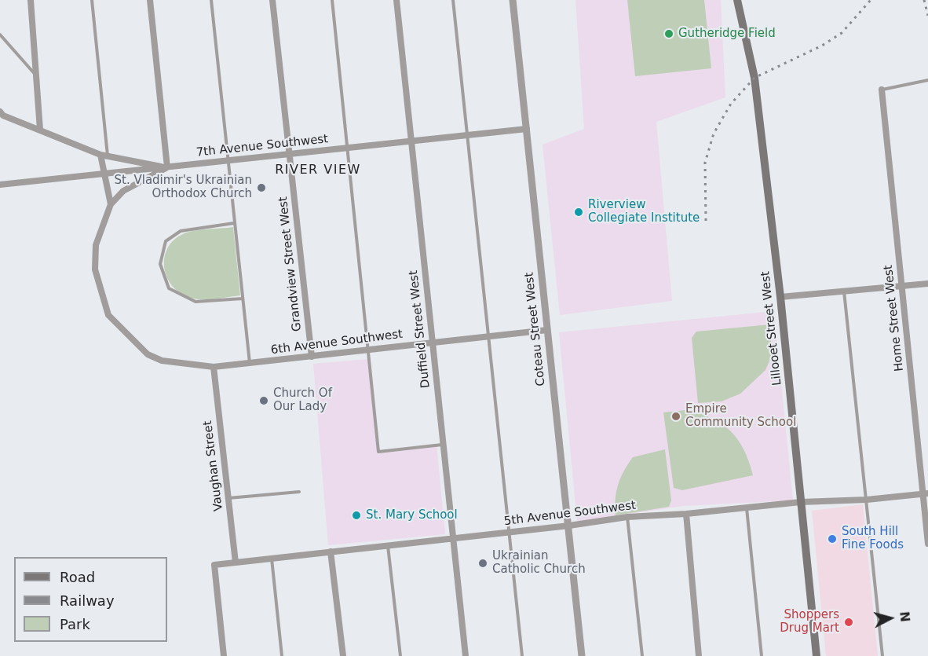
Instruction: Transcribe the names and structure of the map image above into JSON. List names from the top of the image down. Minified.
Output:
{"streets":{"main road":["Lillooet Street West"],"street":["7th Avenue Southwest","Grandview Street West","Home Street West","Duffield Street West","Coteau Street West","6th Avenue Southwest","Vaughan Street","5th Avenue Southwest"]},"crossings":[["7th Avenue Southwest","Grandview Street West"],["7th Avenue Southwest","Duffield Street West"],["7th Avenue Southwest","Coteau Street West"],["Grandview Street West","6th Avenue Southwest"],["Home Street West","5th Avenue Southwest"],["Lillooet Street West","5th Avenue Southwest"],["Duffield Street West","6th Avenue Southwest"],["Duffield Street West","5th Avenue Southwest"],["Coteau Street West","6th Avenue Southwest"],["Coteau Street West","5th Avenue Southwest"],["6th Avenue Southwest","Vaughan Street"],["Vaughan Street","5th Avenue Southwest"]],"districts":["RIVER VIEW"],"places":["Gutheridge Field","St. Vladimir's Ukrainian Orthodox Church","Riverview Collegiate Institute","Church Of Our Lady","Empire Community School","St. Mary School","South Hill Fine Foods","Ukrainian Catholic Church","Shoppers Drug Mart"],"legend":["Road","Railway","Park"],"north":"right"}
